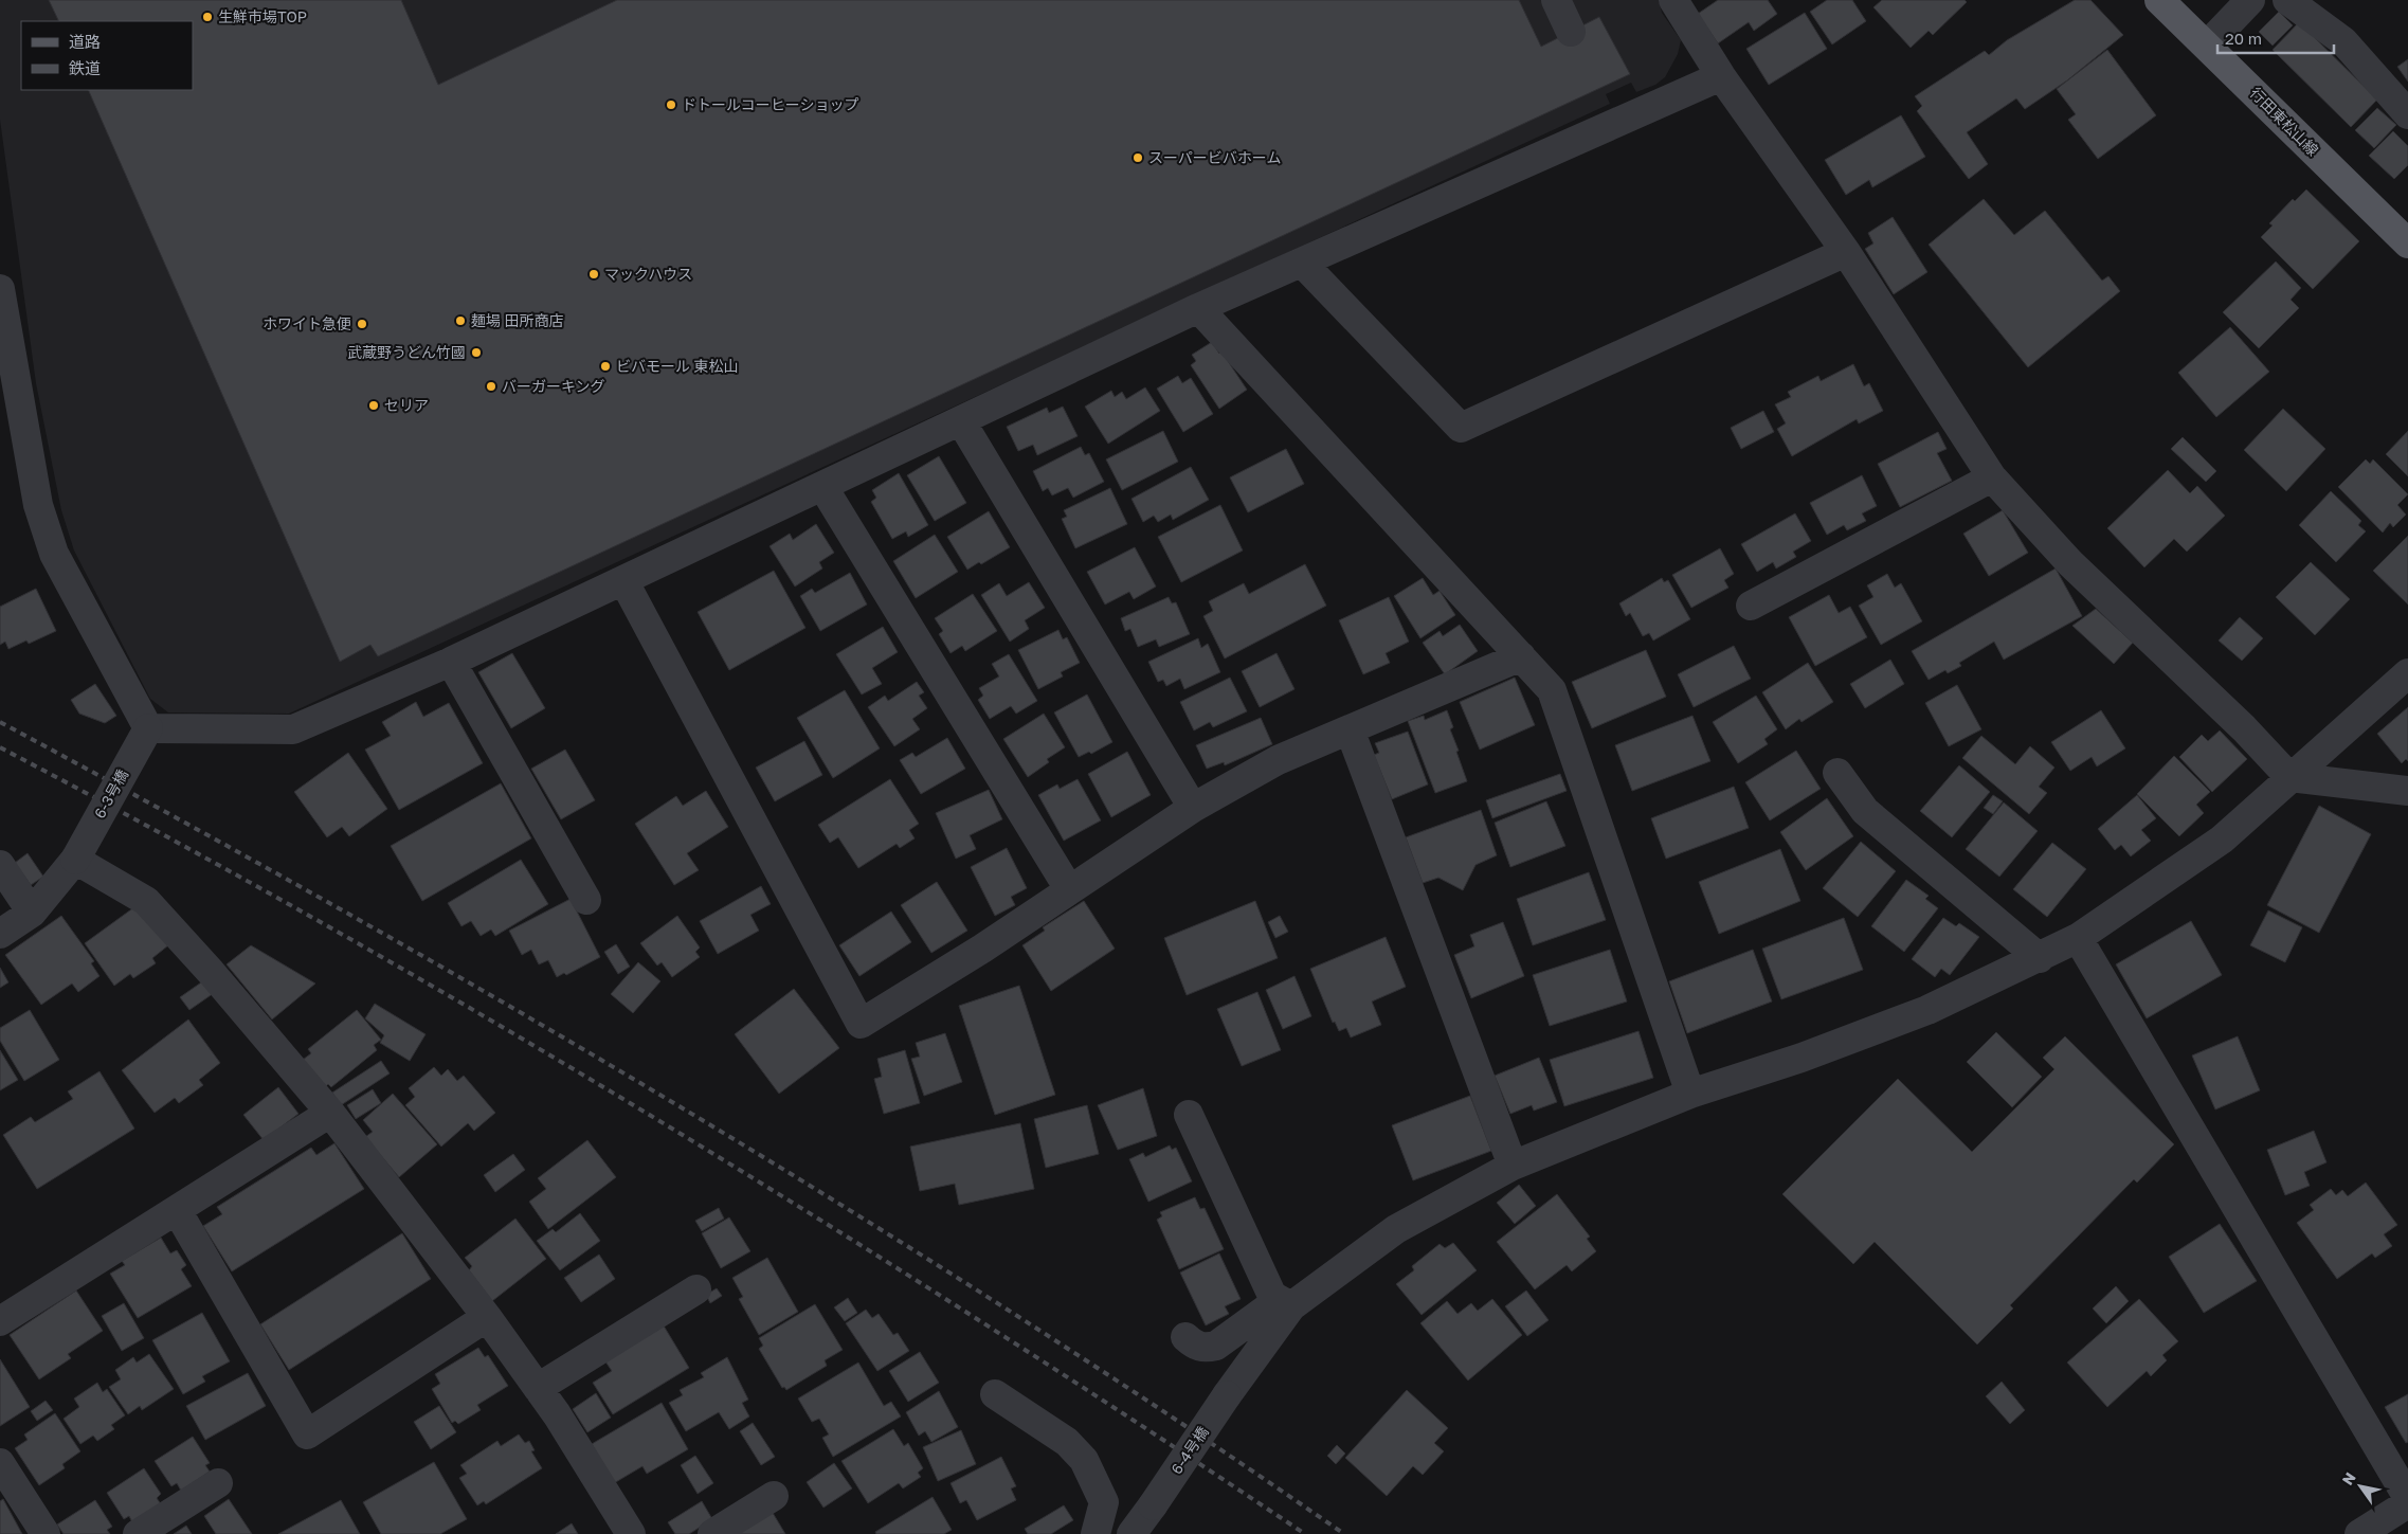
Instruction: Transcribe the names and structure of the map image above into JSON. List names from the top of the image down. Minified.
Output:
{"streets":{"main road":["行田東松山線"],"street":["6-3号橋","6-4号橋"]},"places":["生鮮市場TOP","ドトールコーヒーショップ","スーパービバホーム","マックハウス","麺場 田所商店","ホワイト急便","武蔵野うどん竹國","ビバモール 東松山","バーガーキング","セリア"],"legend":["道路","鉄道"],"scale_bar":"20 m","north":"top left"}
